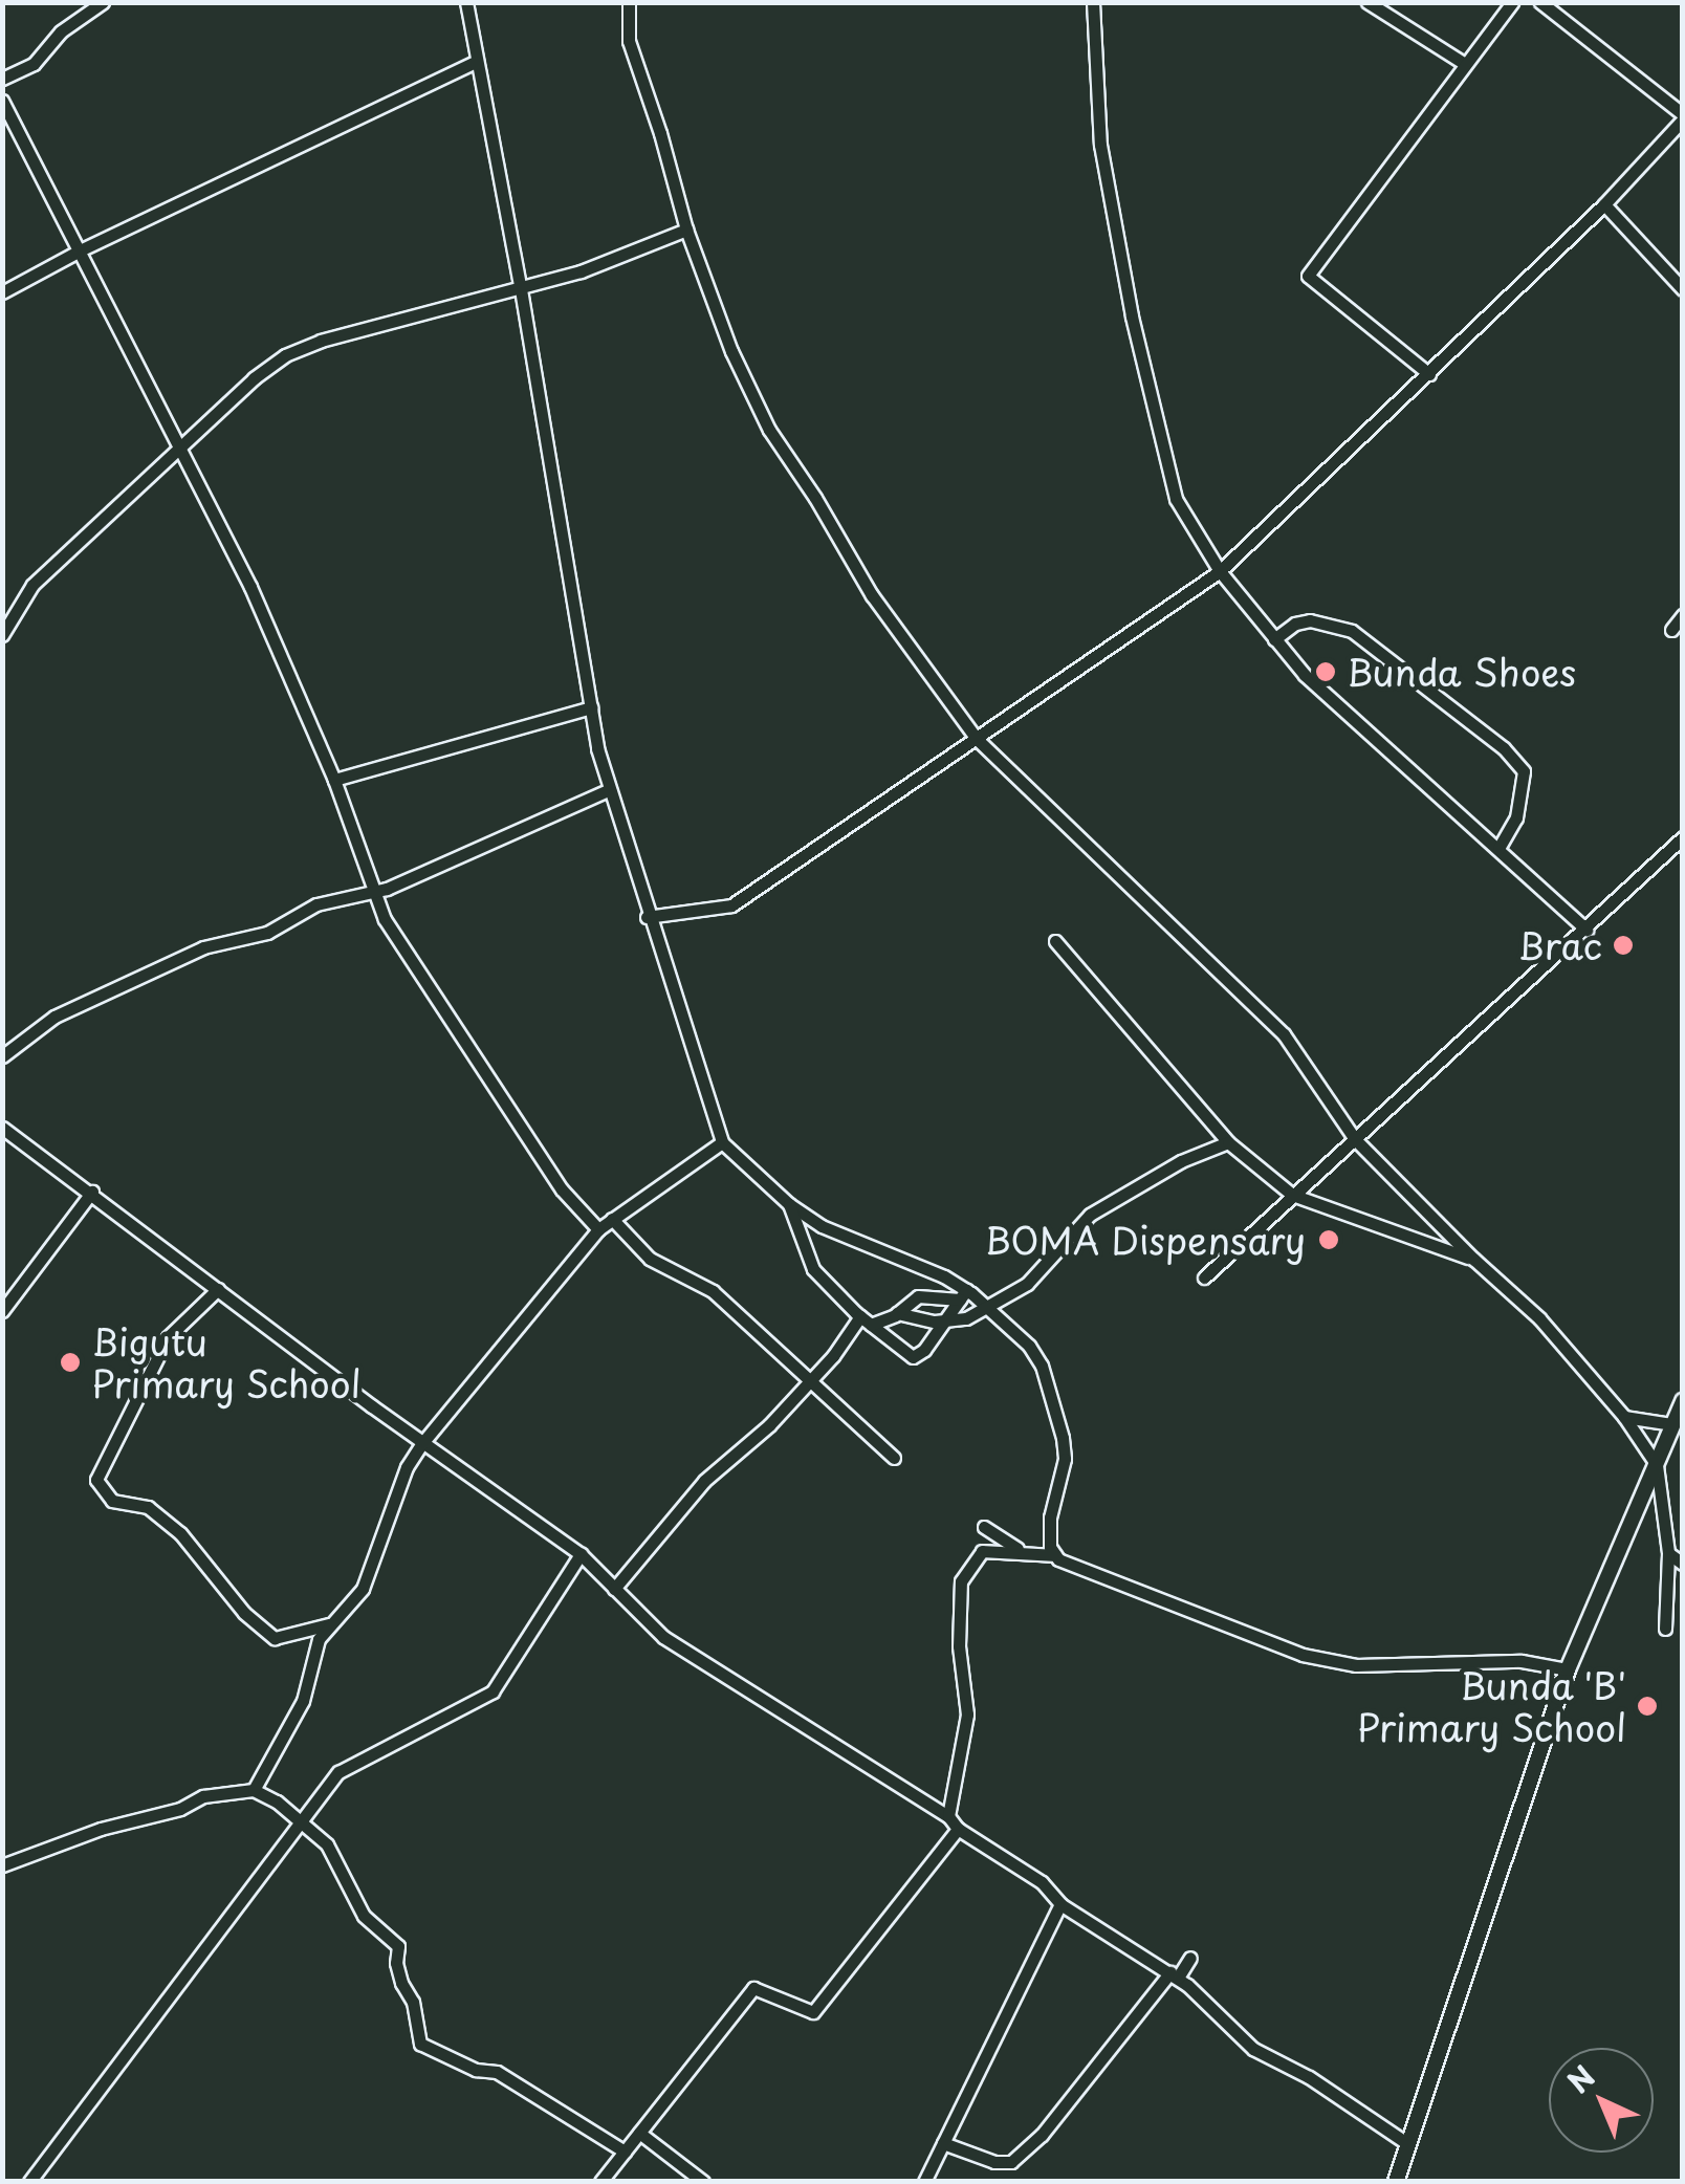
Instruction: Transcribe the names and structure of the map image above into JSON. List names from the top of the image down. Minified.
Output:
{"places":["Bunda Shoes","Brac","BOMA Dispensary","Bigutu Primary School","Bunda 'B' Primary School"],"north":"top left"}
